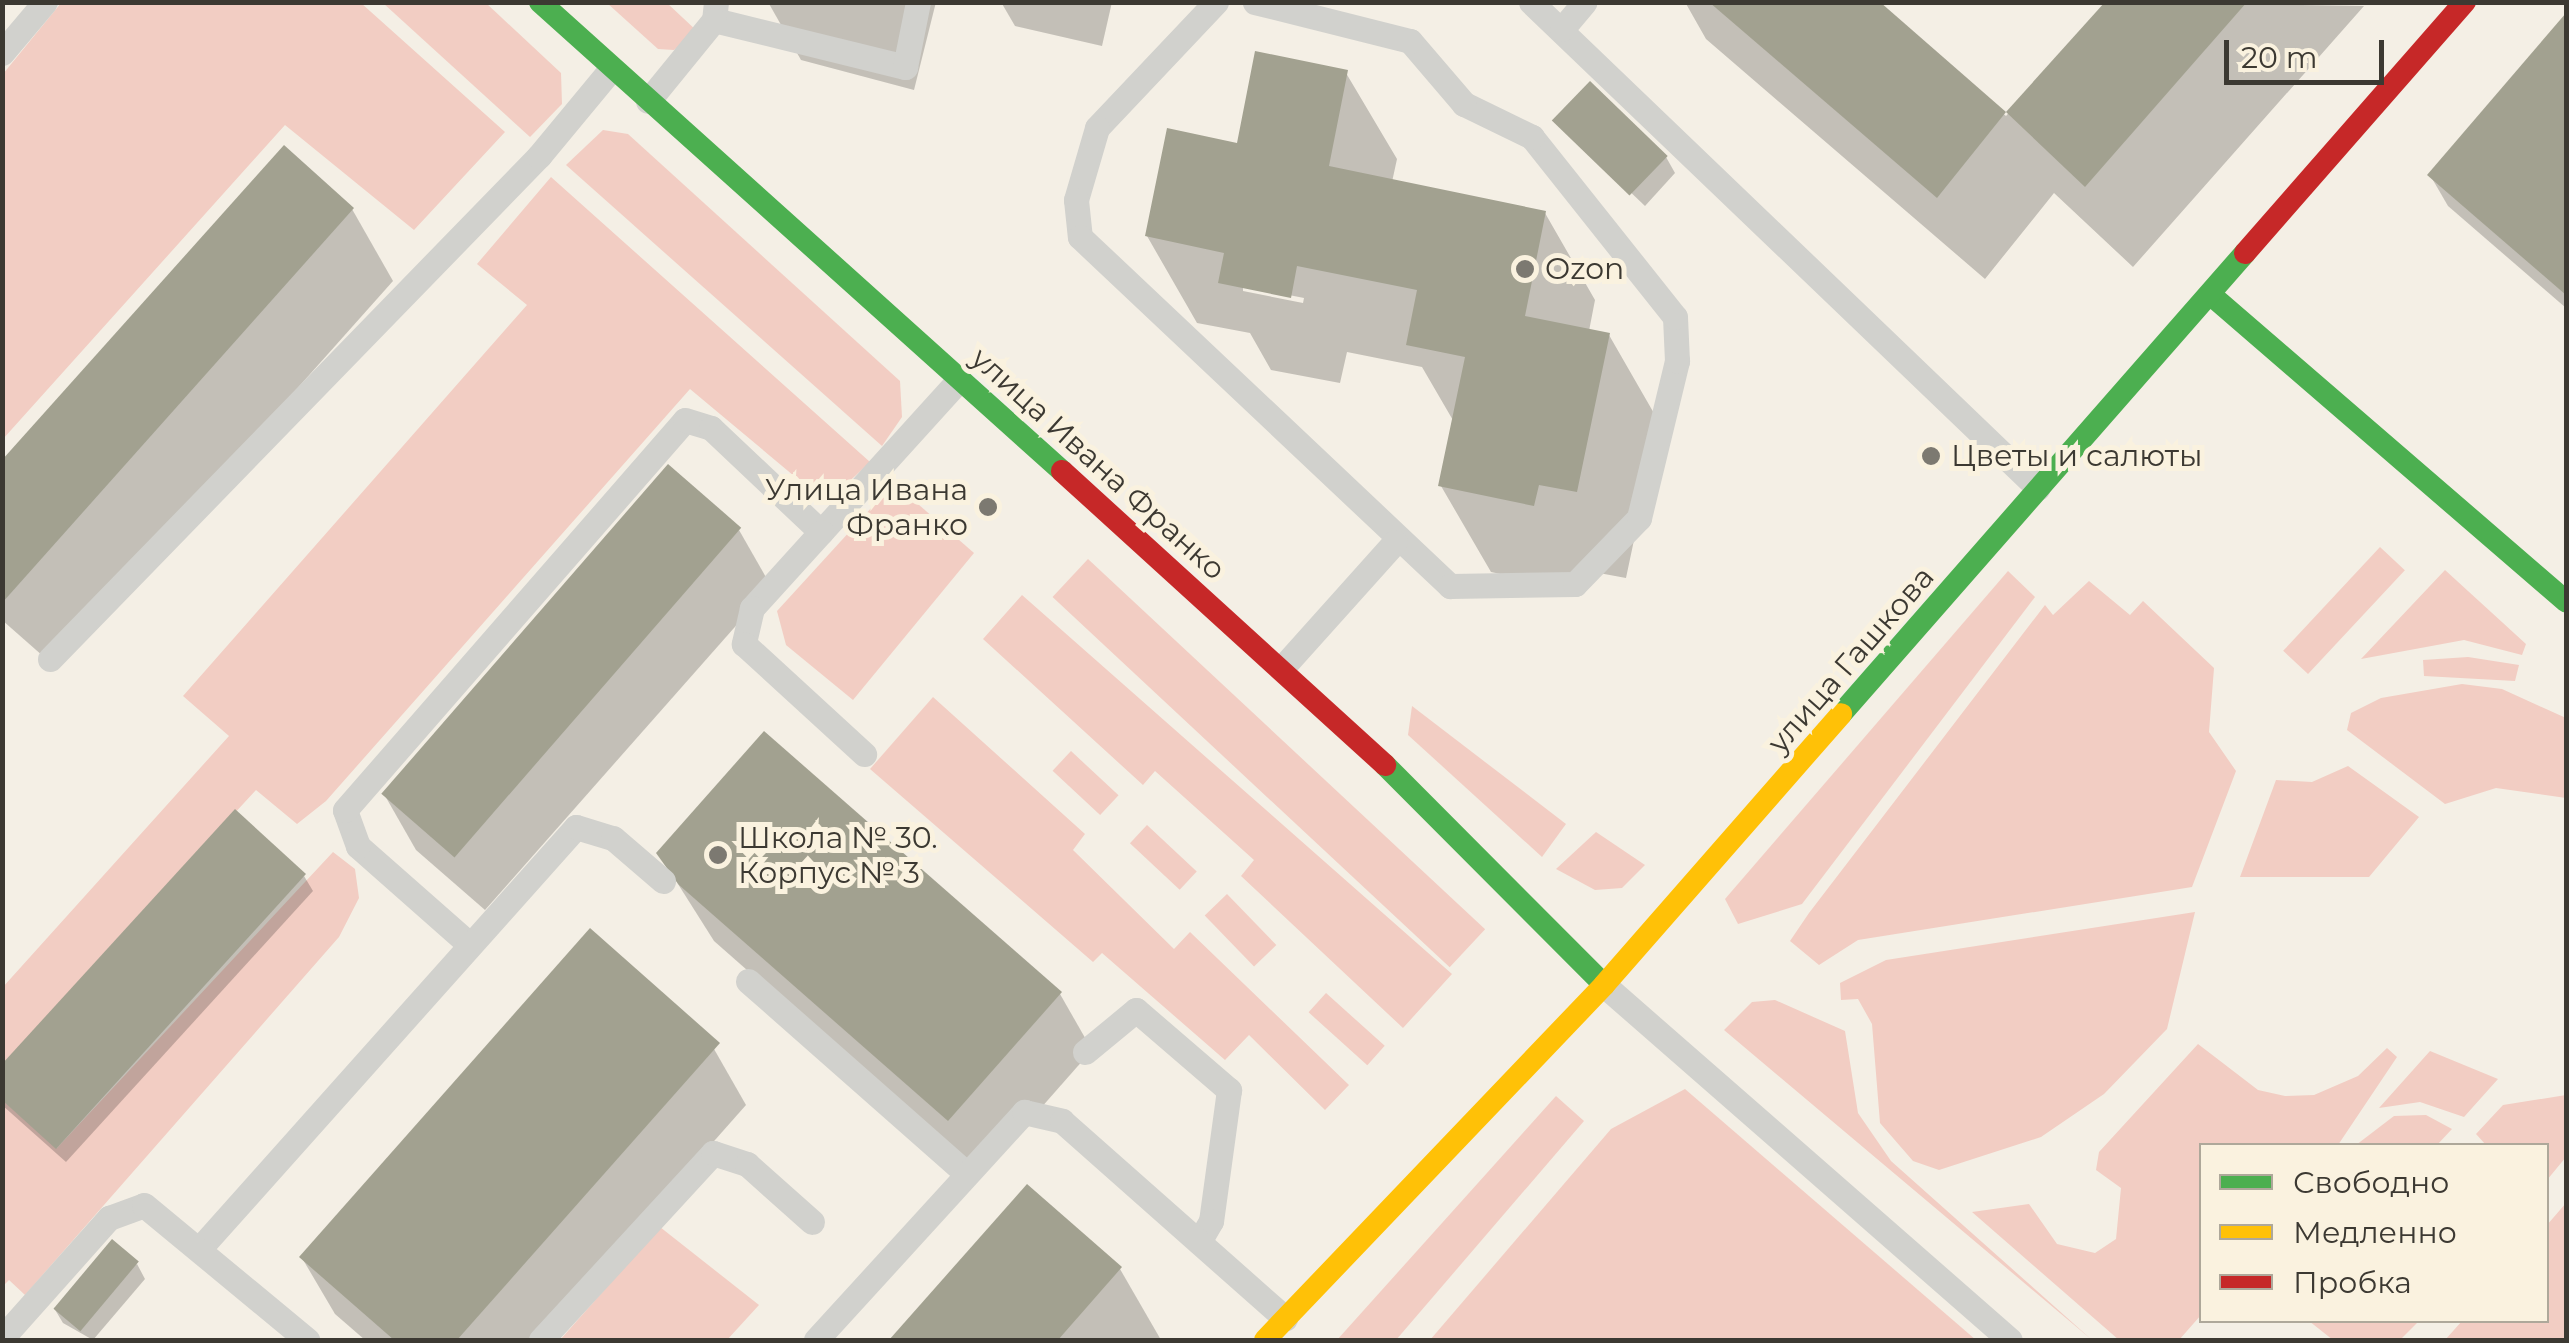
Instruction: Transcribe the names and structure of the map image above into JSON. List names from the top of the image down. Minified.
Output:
{"streets":{"street":["улица Ивана Франко","улица Гашкова"]},"crossings":[["улица Ивана Франко","улица Гашкова"]],"places":["Ozon","Цветы и салюты","Улица Ивана Франко","Школа № 30. Корпус № 3"],"legend":["Свободно","Медленно","Пробка"],"scale_bar":"20 m"}
